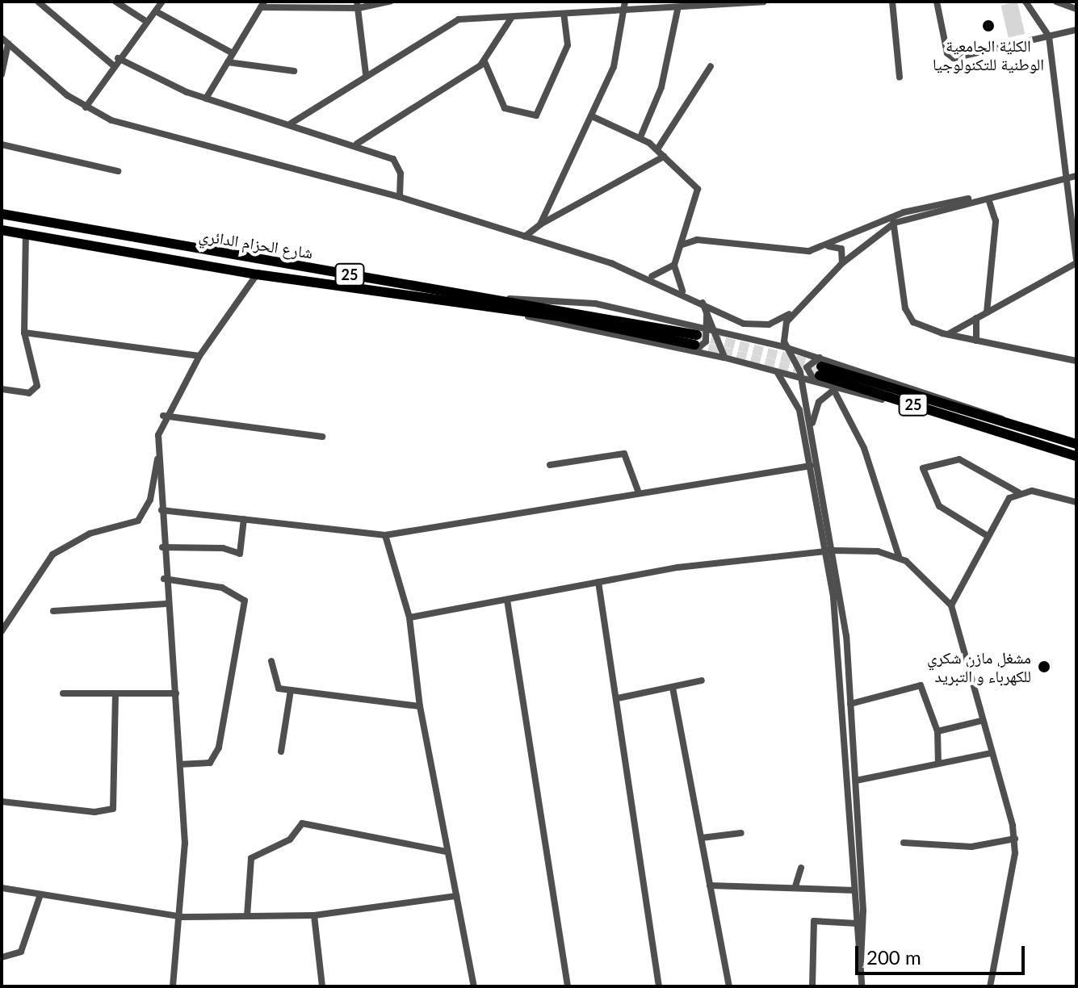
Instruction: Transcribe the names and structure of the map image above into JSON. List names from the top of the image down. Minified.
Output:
{"streets":{"highway":["شارع الحزام الدائري","25"]},"places":["الكلية الجامعية الوطنية للتكنولوجيا","مشغل مازن شكري للكهرباء و التبريد"],"scale_bar":"200 m"}
